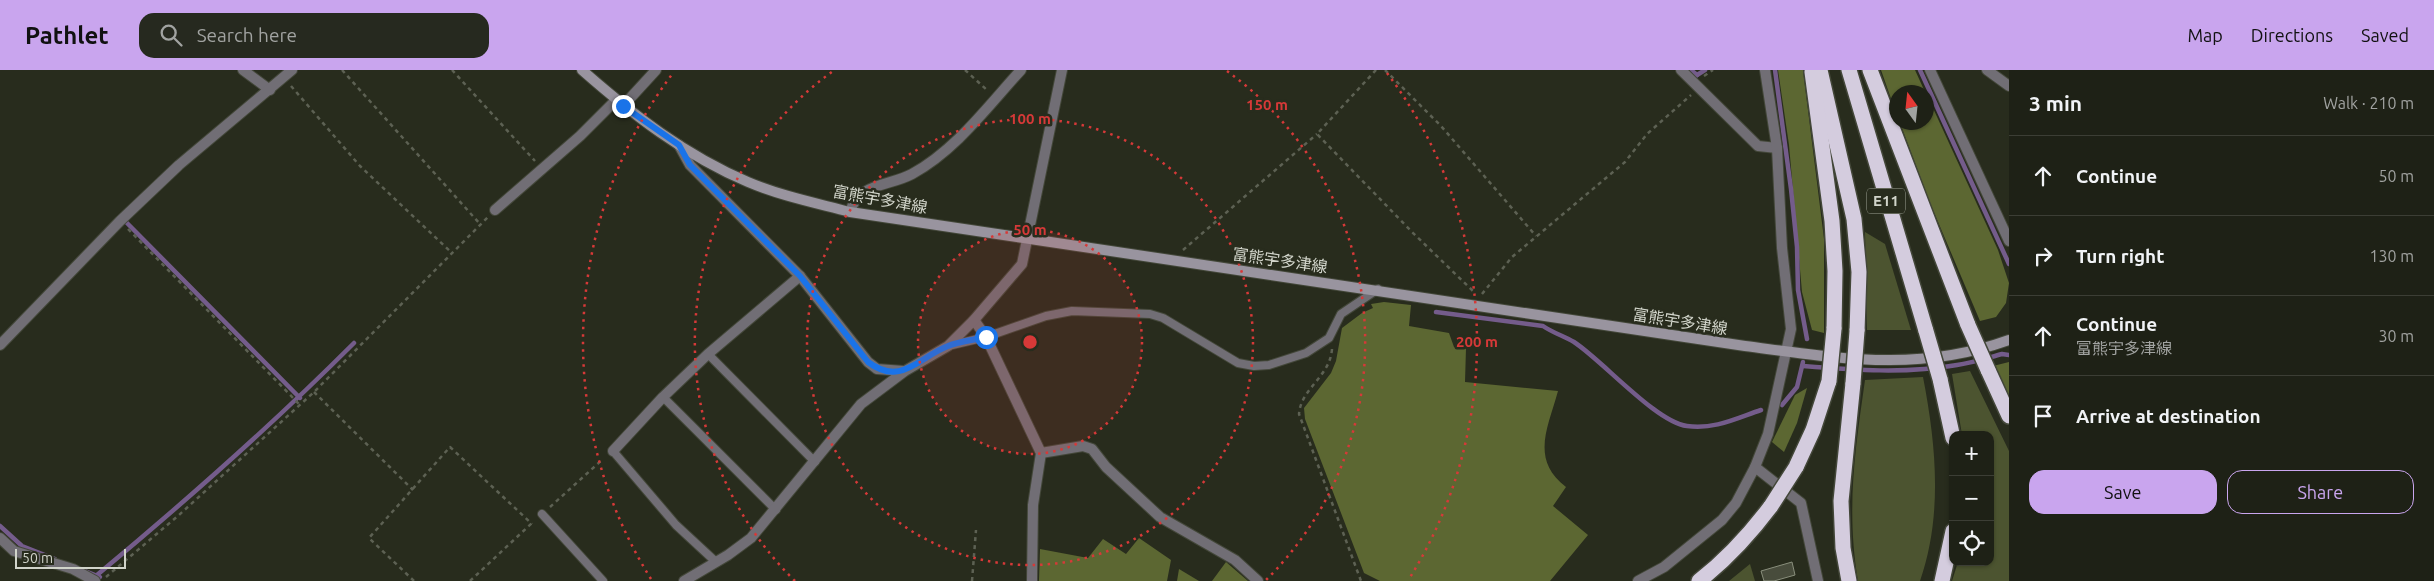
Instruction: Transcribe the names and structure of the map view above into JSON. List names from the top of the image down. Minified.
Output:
{"streets":{"highway":["E11"],"main road":["富熊宇多津線"]},"scale_bar":"50 m","north":"top","page":{"header":"Pathlet","search":"Search here","nav":["Map","Directions","Saved"],"heading":["3 min","Walk · 210 m"],"list":[["Continue","50 m"],["Turn right","130 m"],["Continue","富熊宇多津線","30 m"],"Arrive at destination"],"map_buttons":["+","−"],"buttons":["Save","Share"],"scale":"50 m"},"rings":["150 m","100 m","50 m","200 m"]}
